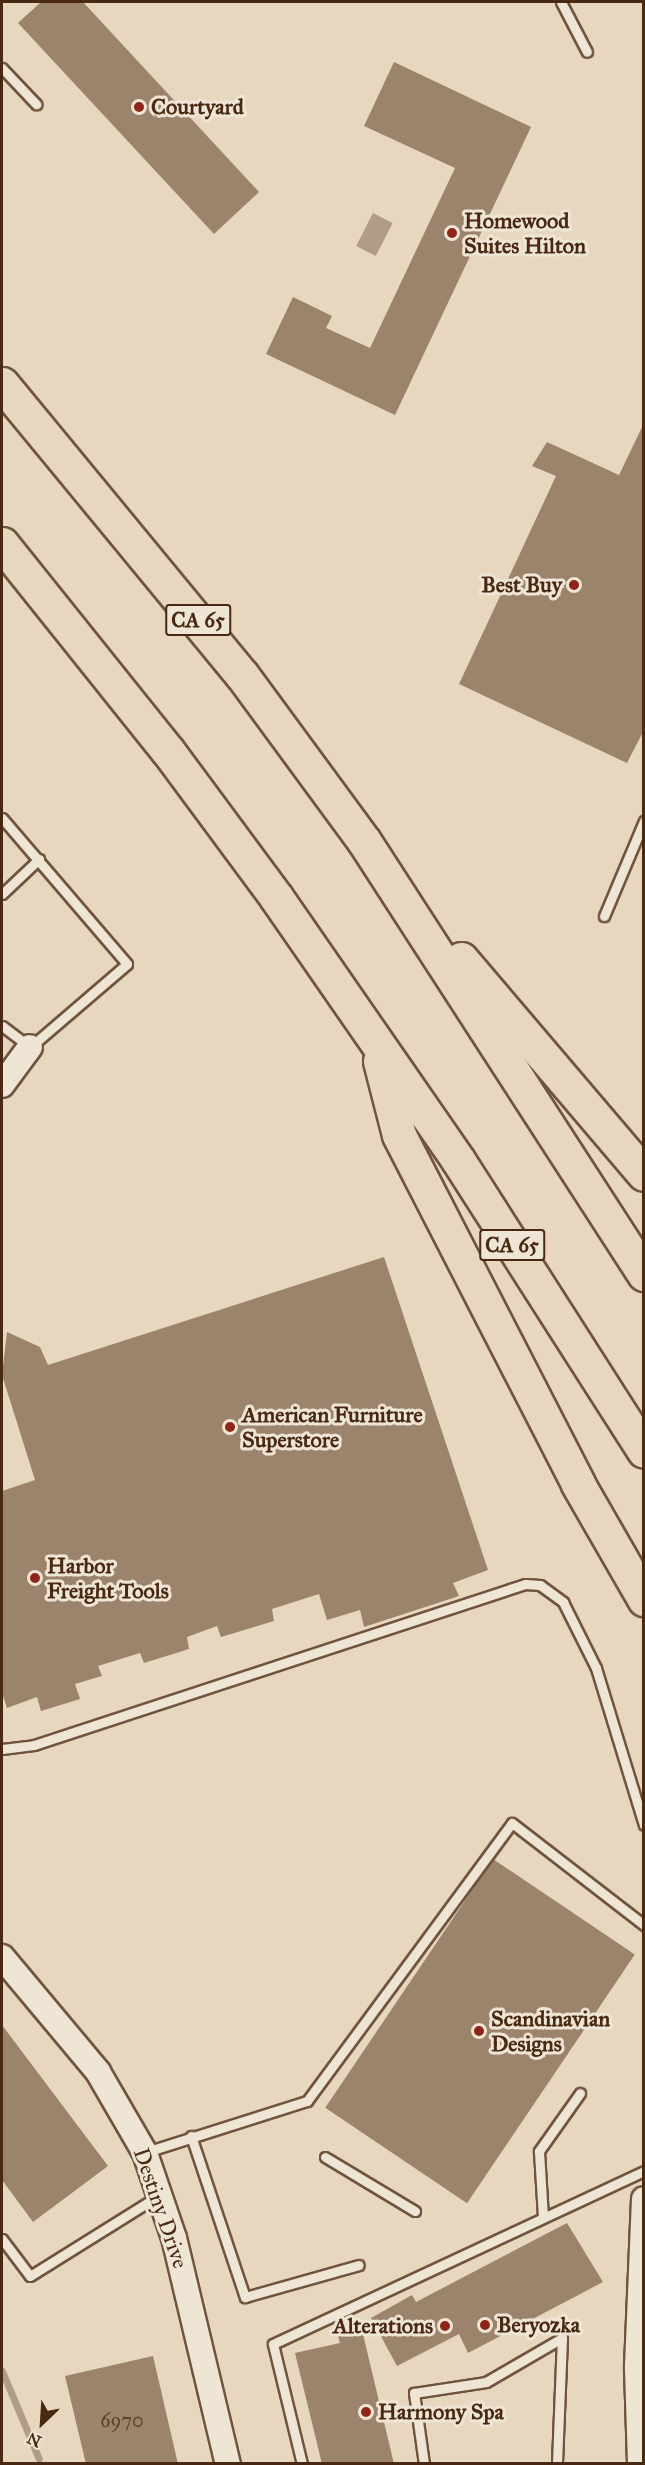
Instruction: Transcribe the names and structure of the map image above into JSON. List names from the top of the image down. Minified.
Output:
{"streets":{"highway":["CA 65"],"street":["Destiny Drive"]},"places":["Courtyard","Homewood Suites Hilton","Best Buy","American Furniture Superstore","Harbor Freight Tools","Scandinavian Designs","Beryozka","Alterations","Harmony Spa"],"house_numbers":["6970"],"north":"bottom left"}
